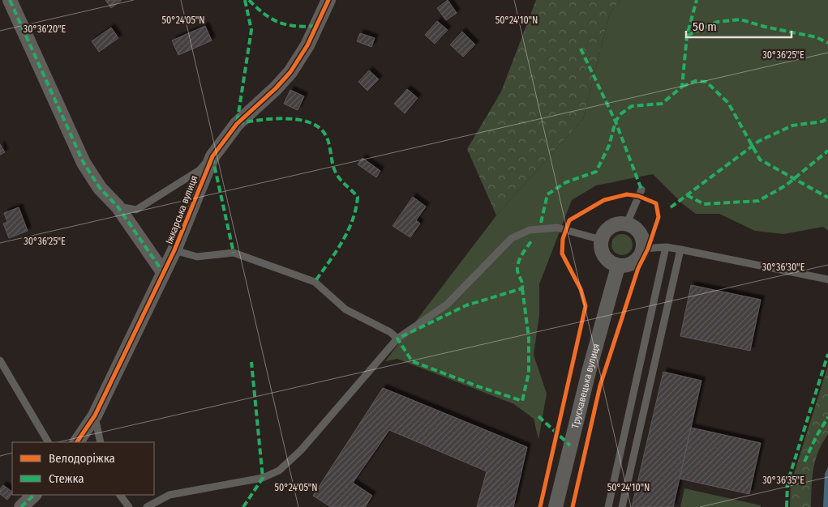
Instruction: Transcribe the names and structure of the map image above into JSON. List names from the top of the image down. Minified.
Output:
{"streets":{"street":["Іжкарська вулиця","Трускавецька вулиця"]},"legend":["Велодоріжка","Стежка"],"scale_bar":"50 m","coordinates":["50°24'05\"N","50°24'10\"N","30°36'20\"E","30°36'25\"E","30°36'30\"E","30°36'35\"E"]}
